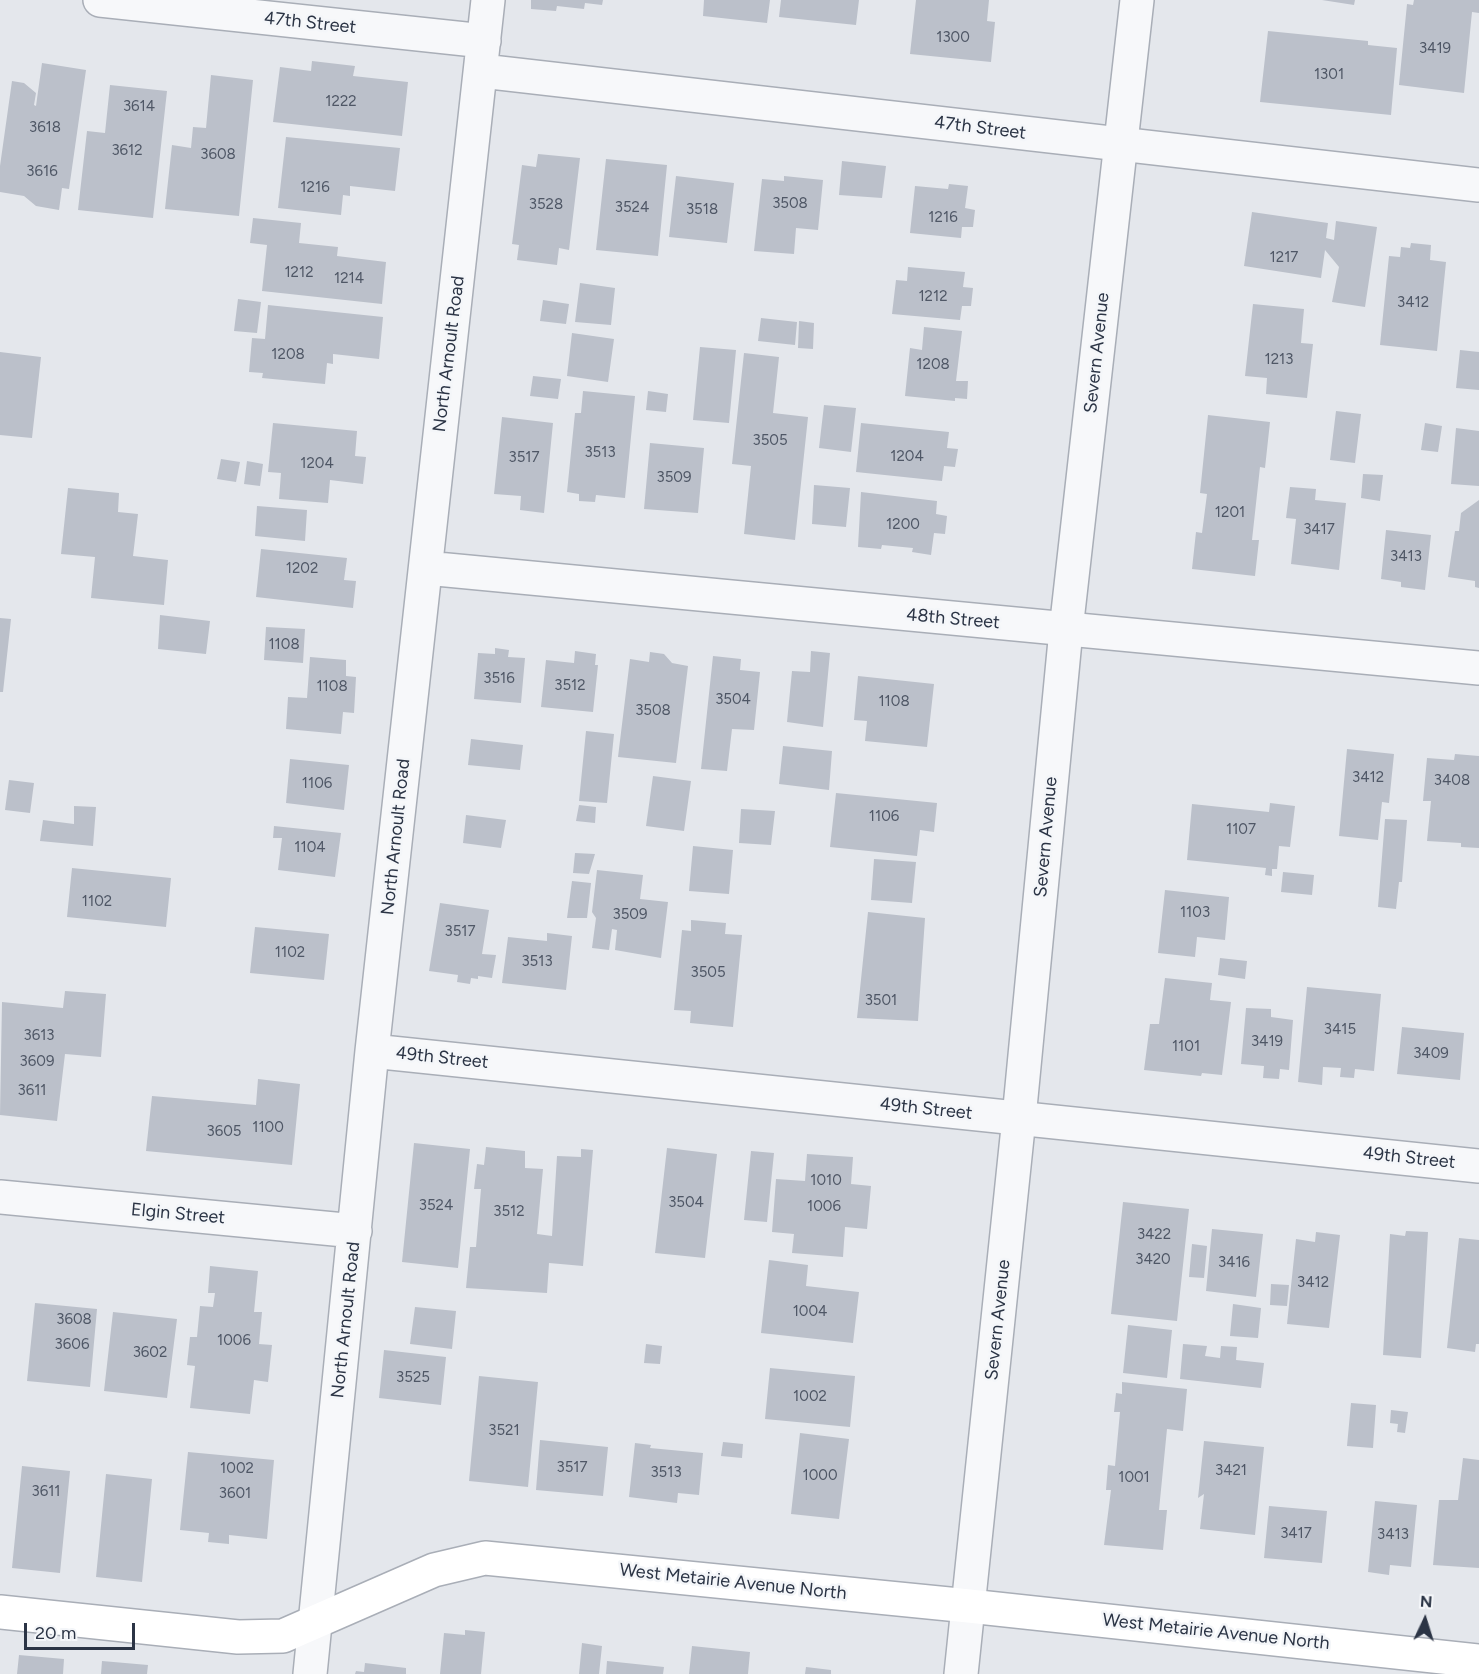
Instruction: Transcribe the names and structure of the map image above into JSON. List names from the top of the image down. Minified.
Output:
{"streets":{"main road":["West Metairie Avenue North"],"street":["47th Street","Severn Avenue","North Arnoult Road","48th Street","49th Street","Elgin Street"]},"crossings":[["47th Street","Severn Avenue"],["47th Street","North Arnoult Road"],["Severn Avenue","48th Street"],["Severn Avenue","49th Street"],["Severn Avenue","West Metairie Avenue North"],["North Arnoult Road","48th Street"],["North Arnoult Road","49th Street"],["North Arnoult Road","Elgin Street"],["North Arnoult Road","West Metairie Avenue North"]],"house_numbers":["1300","3419","1301","1222","3614","3618","3612","3608","3616","1216","3508","3528","3524","3518","1216","1217","1212","1214","1212","3412","1208","1213","1208","3505","3513","1204","3517","1204","3509","1201","1200","3417","3413","1202","1108","3516","3512","1108","3504","1108","3508","3412","3408","1106","1106","1107","1104","1102","1103","3509","3517","1102","3513","3505","3501","3415","3613","3419","1101","3409","3609","3611","1100","3605","1010","3504","3524","1006","3512","3422","3420","3416","3412","1004","3608","1006","3606","3602","3525","1002","3521","3517","1002","3421","3513","1000","1001","3611","3601","3417","3413"],"scale_bar":"20 m","north":"top"}
